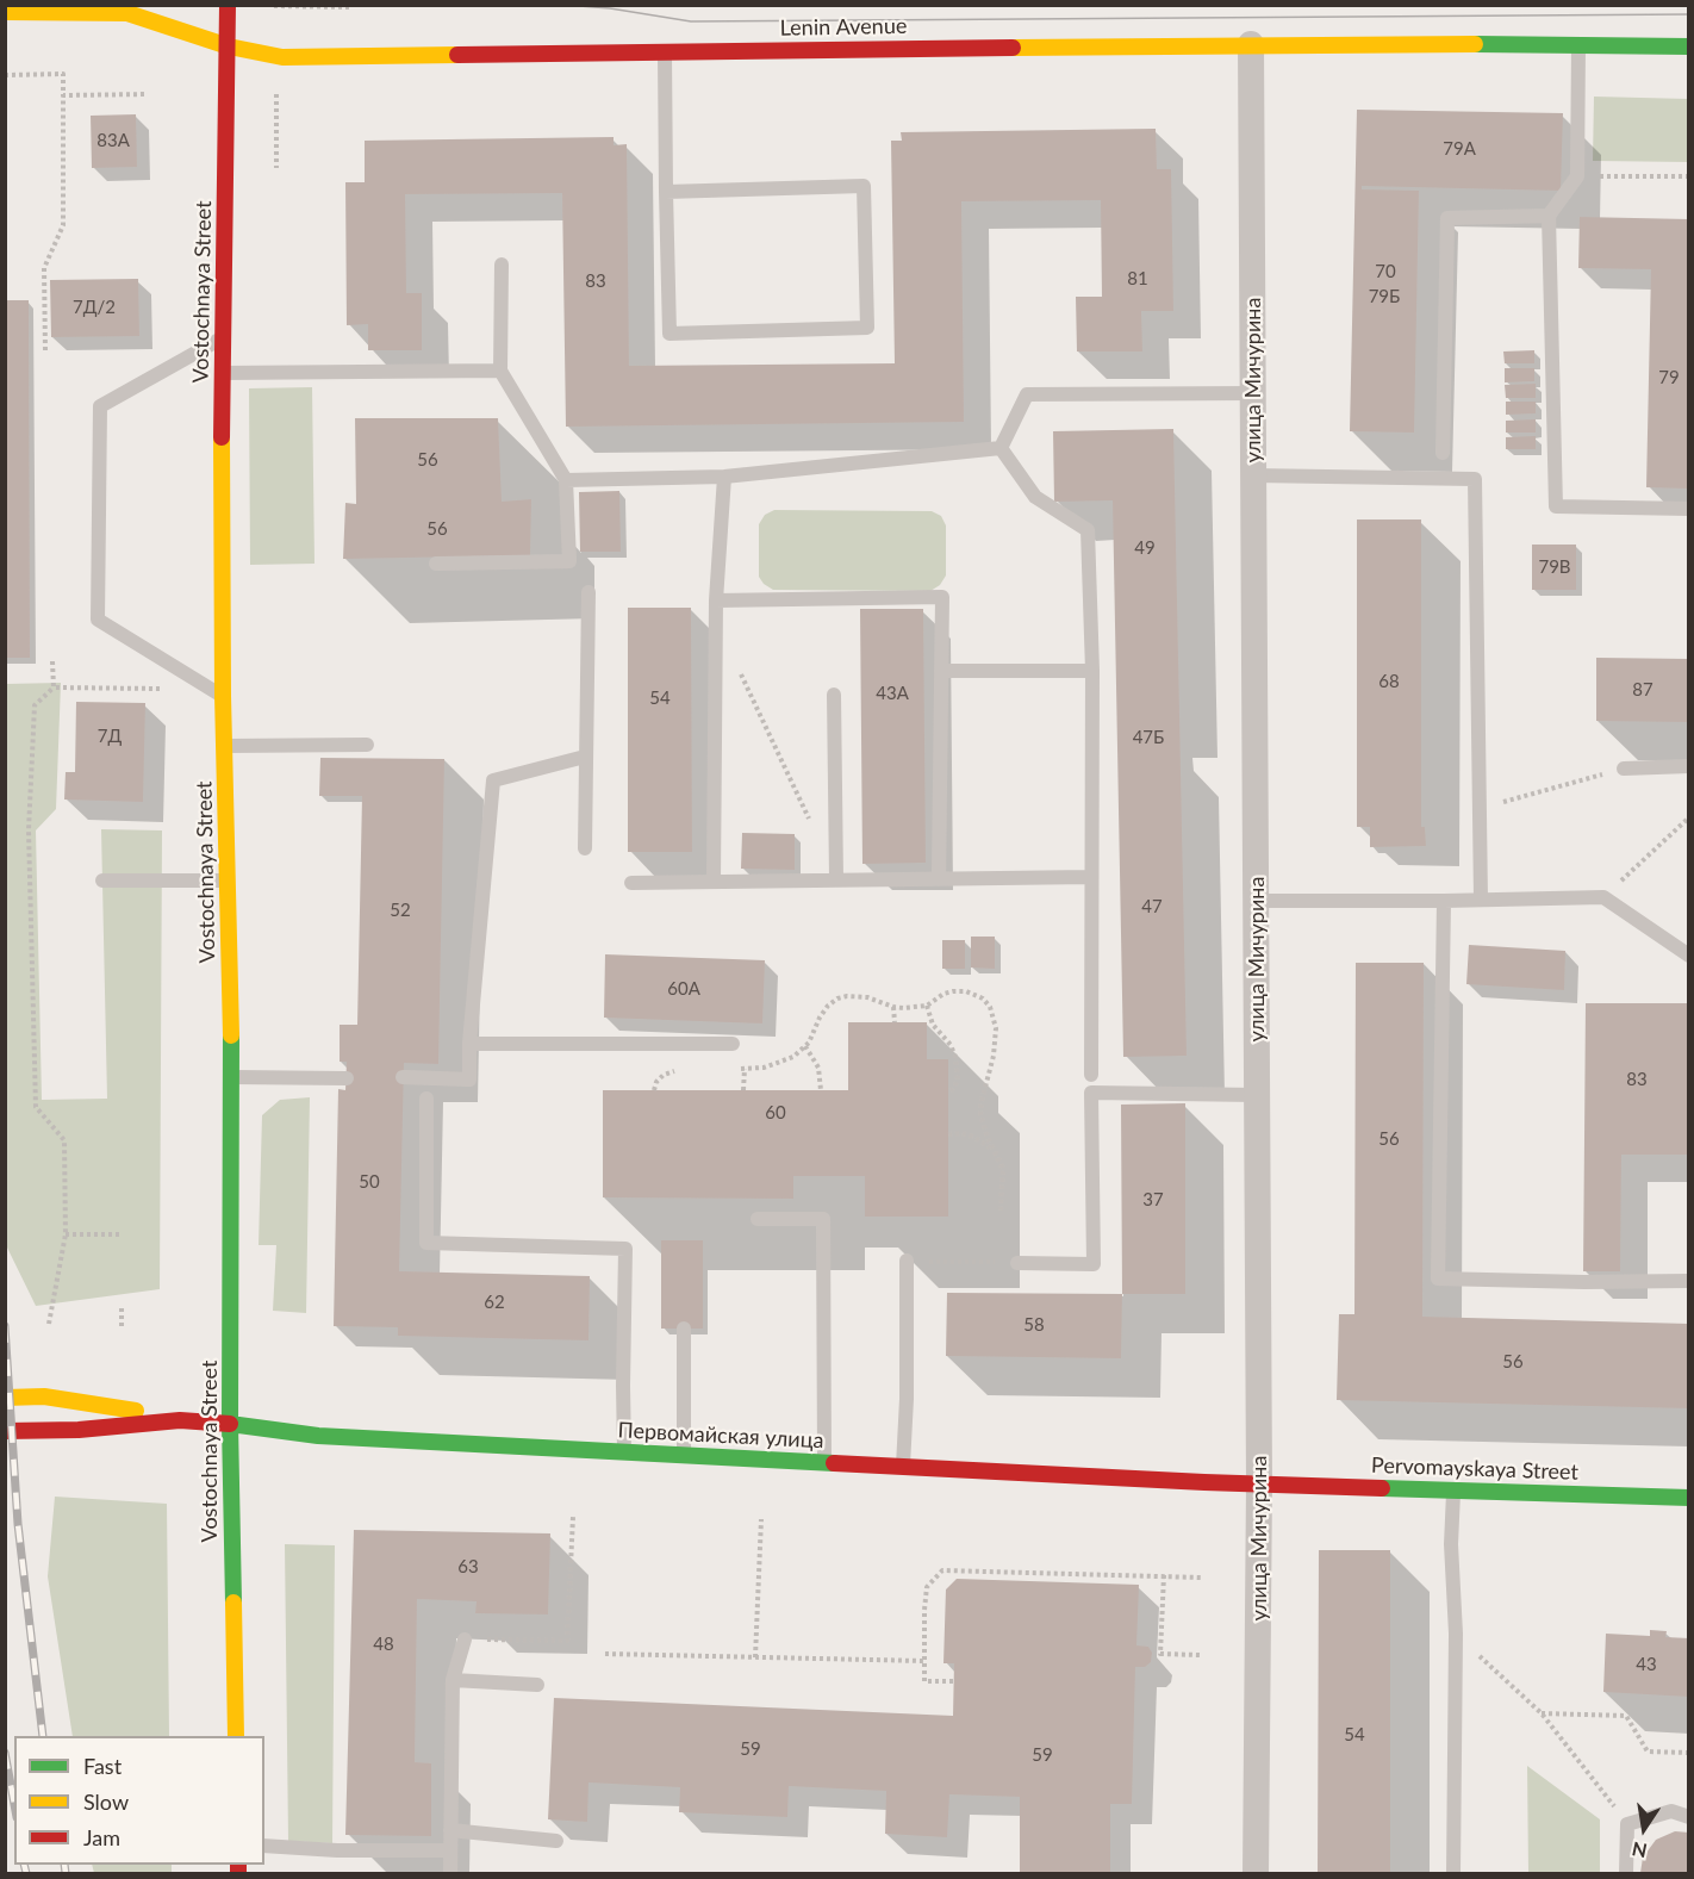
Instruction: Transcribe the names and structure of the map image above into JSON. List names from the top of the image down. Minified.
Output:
{"streets":{"main road":["Lenin Avenue","Vostochnaya Street","Первомайская улица","Pervomayskaya Street"],"street":["улица Мичурина"]},"crossings":[["Lenin Avenue","Vostochnaya Street"],["Lenin Avenue","улица Мичурина"],["Vostochnaya Street","Первомайская улица"],["улица Мичурина","Первомайская улица"],["улица Мичурина","Pervomayskaya Street"],["Первомайская улица","Pervomayskaya Street"]],"house_numbers":["83А","79А","70","81","83","79Б","7Д/2","79","56","56","49","79В","68","87","43А","54","7Д","47Б","47","52","60А","83","60","56","50","37","62","58","56","63","48","43","54","59","59"],"legend":["Fast","Slow","Jam"],"north":"bottom"}
